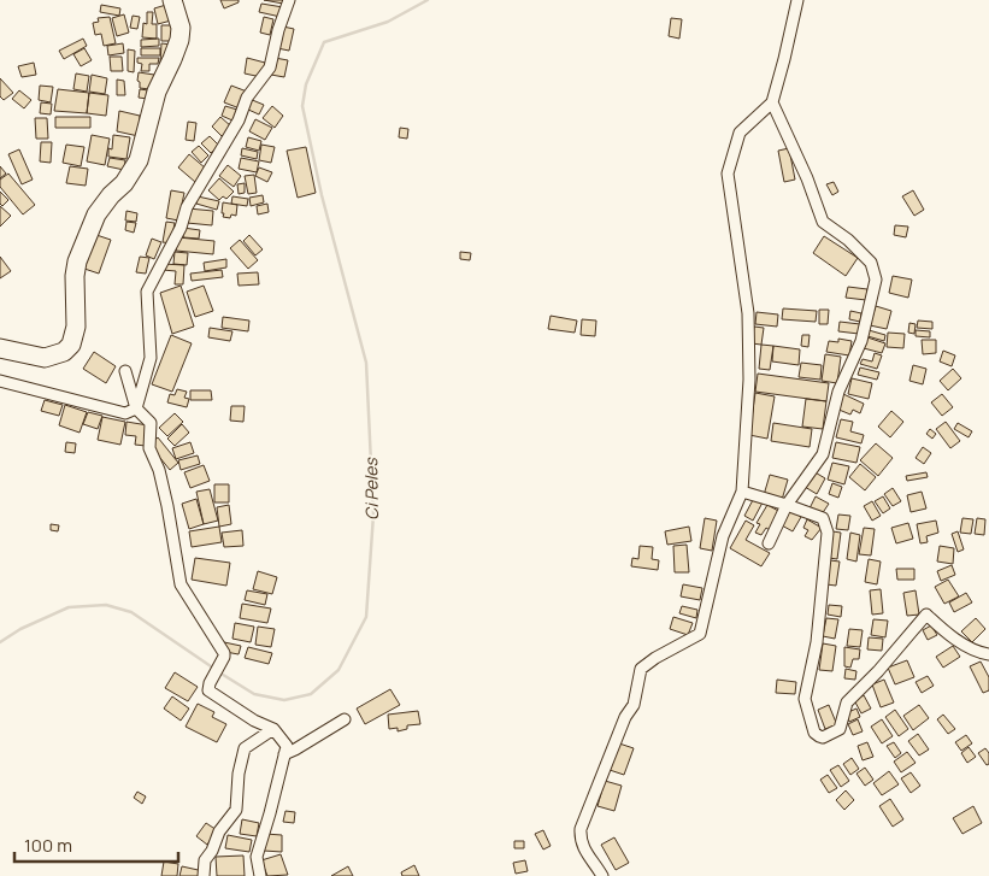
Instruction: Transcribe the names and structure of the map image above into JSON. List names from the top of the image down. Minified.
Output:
{"water":["Ci Peles"],"scale_bar":"100 m"}
